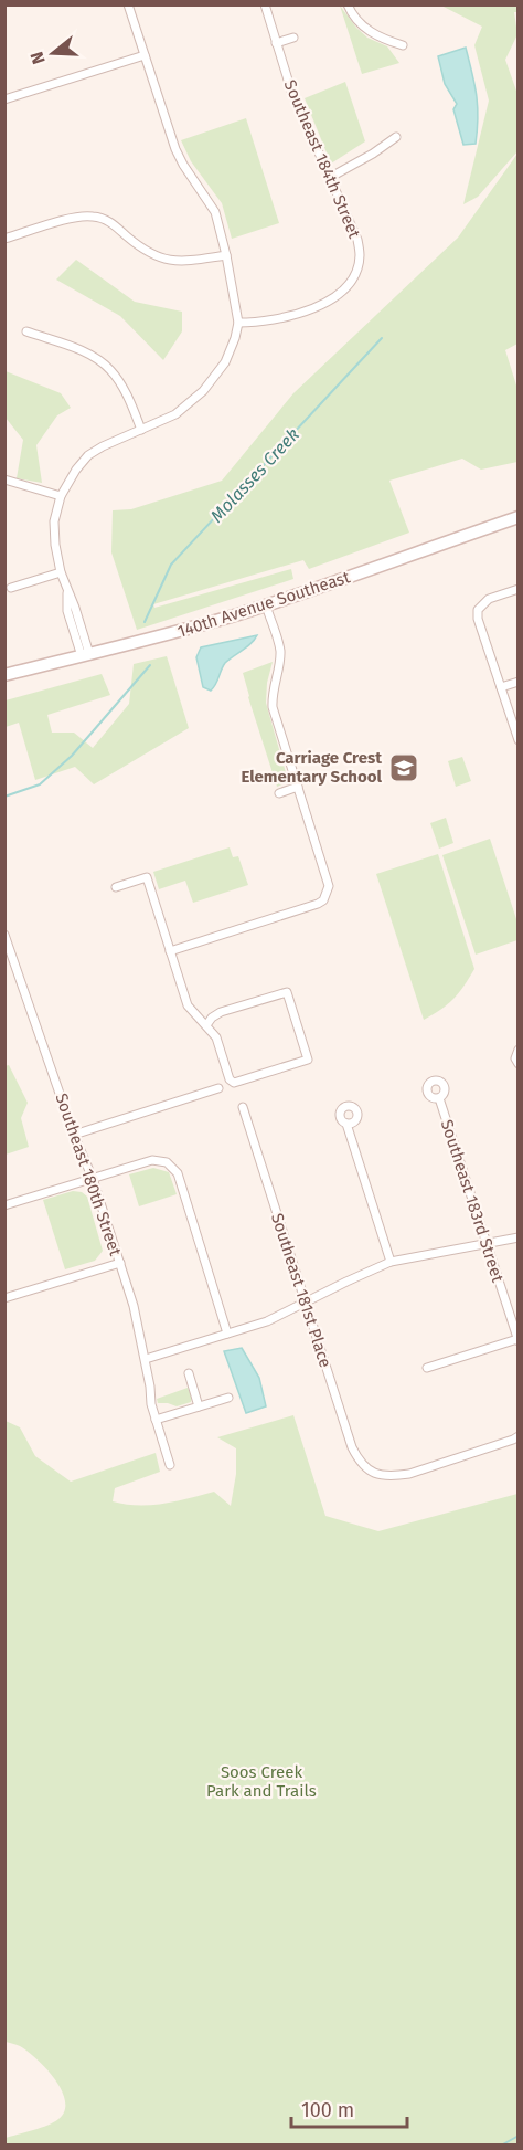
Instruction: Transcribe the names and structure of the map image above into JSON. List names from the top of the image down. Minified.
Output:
{"streets":{"main road":["140th Avenue Southeast"],"street":["Southeast 184th Street","Southeast 180th Street","Southeast 183rd Street","Southeast 181st Place"]},"water":["Molasses Creek"],"parks":["Soos Creek Park and Trails"],"places":{"school or university":["Carriage Crest Elementary School"]},"scale_bar":"100 m","north":"left"}
